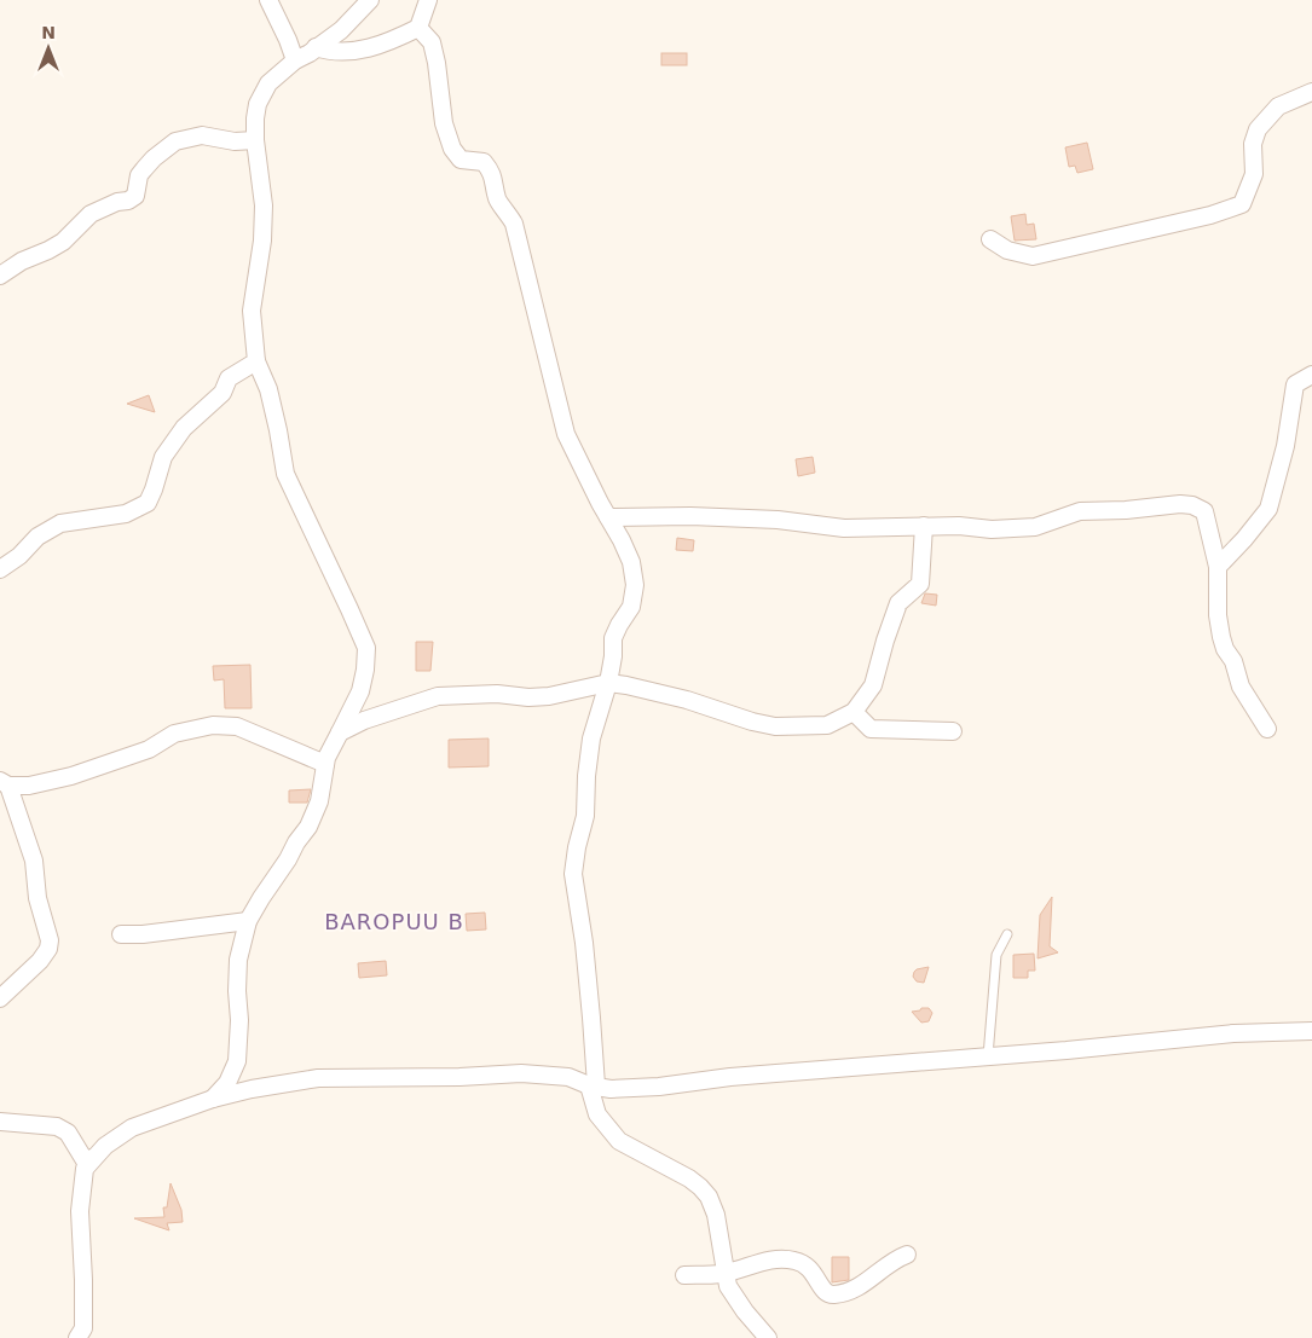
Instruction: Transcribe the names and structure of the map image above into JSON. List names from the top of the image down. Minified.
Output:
{"districts":["BAROPUU B"],"north":"top"}
